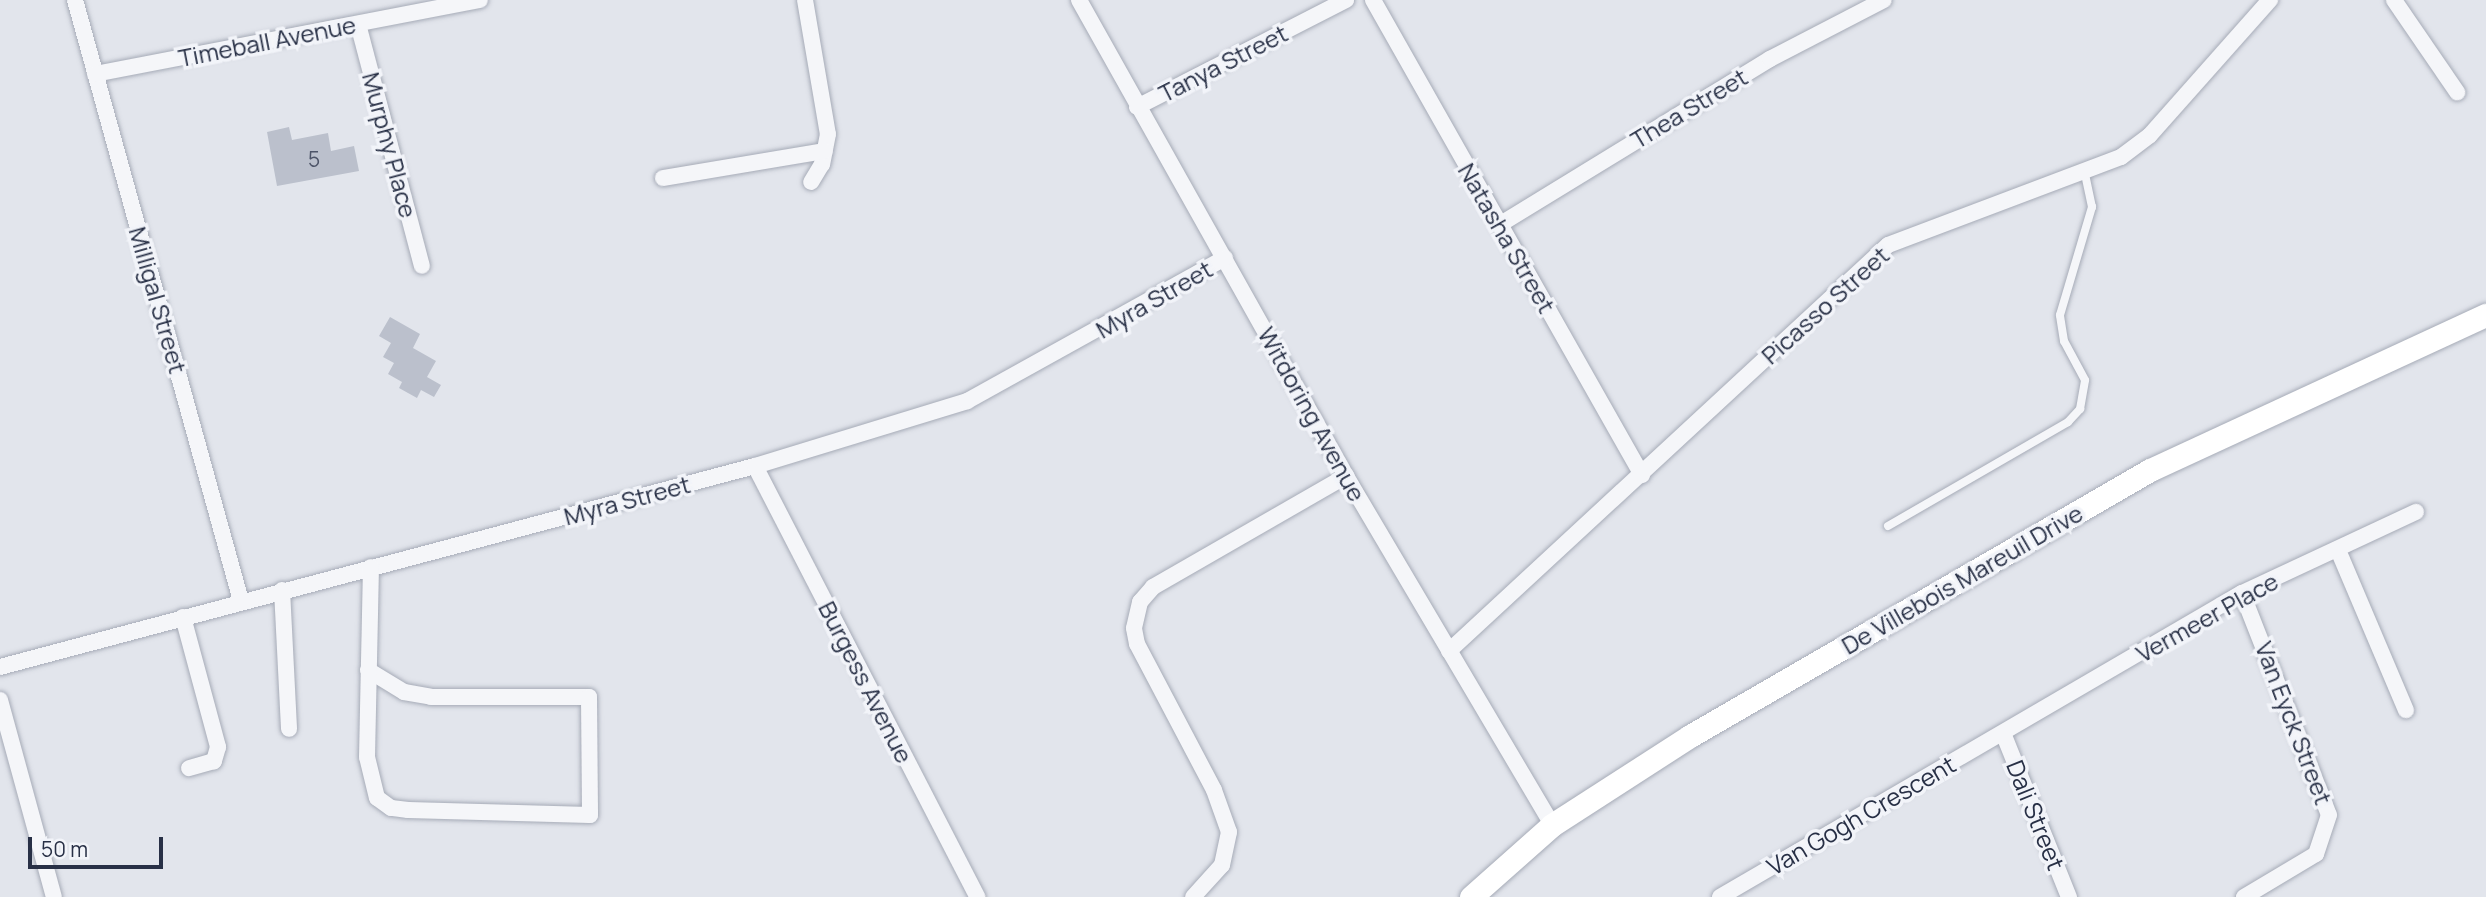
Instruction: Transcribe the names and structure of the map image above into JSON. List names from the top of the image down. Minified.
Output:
{"streets":{"main road":["De Villebois Mareuil Drive"],"street":["Timeball Avenue","Tanya Street","Thea Street","Murphy Place","Natasha Street","Myra Street","Milligal Street","Picasso Street","Witdoring Avenue","Vermeer Place","Burgess Avenue","Van Eyck Street","Van Gogh Crescent","Dali Street"]},"crossings":[["Timeball Avenue","Murphy Place"],["Timeball Avenue","Milligal Street"],["Tanya Street","Witdoring Avenue"],["Thea Street","Natasha Street"],["Natasha Street","Picasso Street"],["Myra Street","Milligal Street"],["Myra Street","Witdoring Avenue"],["Myra Street","Burgess Avenue"],["Picasso Street","Witdoring Avenue"],["Witdoring Avenue","De Villebois Mareuil Drive"],["Vermeer Place","Van Eyck Street"],["Vermeer Place","Van Gogh Crescent"],["Vermeer Place","Dali Street"],["Van Gogh Crescent","Dali Street"]],"house_numbers":["5"],"scale_bar":"50 m"}
